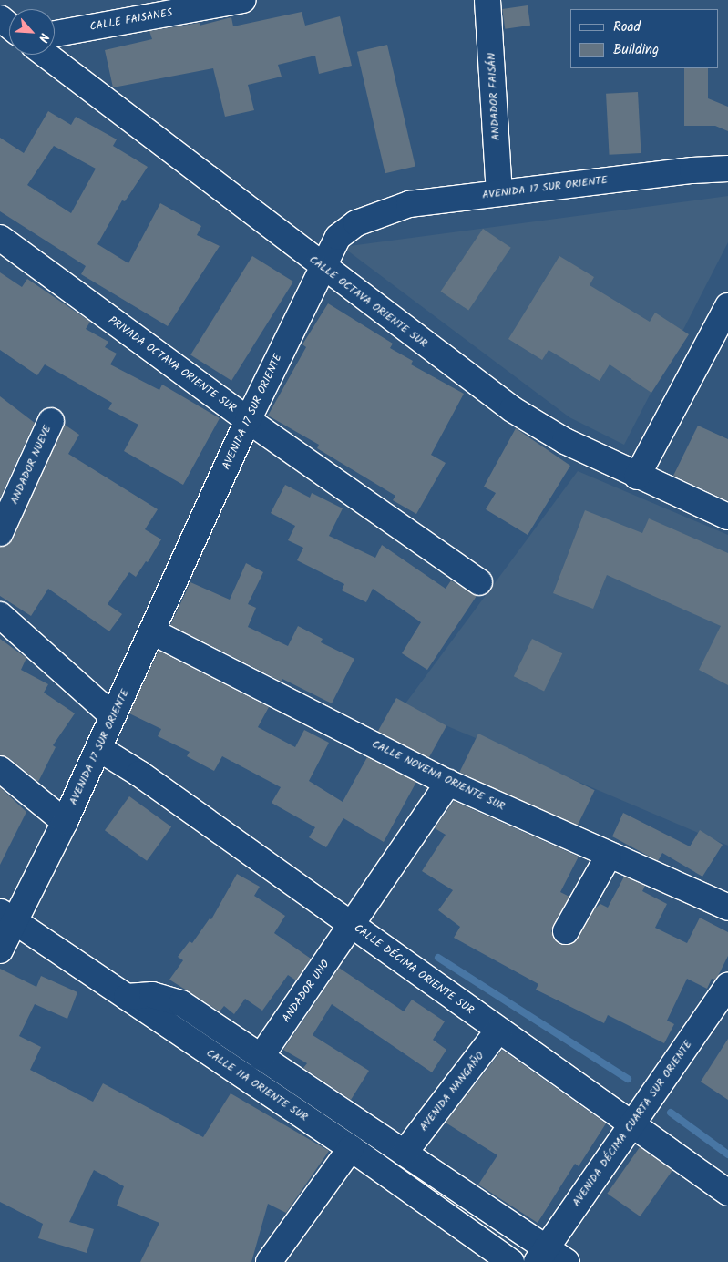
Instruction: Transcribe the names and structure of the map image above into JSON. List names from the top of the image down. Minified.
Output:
{"streets":{"street":["CALLE FAISANES","ANDADOR FAISÁN","AVENIDA 17 SUR ORIENTE","CALLE OCTAVA ORIENTE SUR","PRIVADA OCTAVA ORIENTE SUR","ANDADOR NUEVE","CALLE NOVENA ORIENTE SUR","CALLE DÉCIMA ORIENTE SUR","ANDADOR UNO","CALLE 11A ORIENTE SUR","AVENIDA NANGAÑO","AVENIDA DÉCIMA CUARTA SUR ORIENTE"]},"crossings":[["ANDADOR FAISÁN","AVENIDA 17 SUR ORIENTE"],["AVENIDA 17 SUR ORIENTE","CALLE OCTAVA ORIENTE SUR"],["AVENIDA 17 SUR ORIENTE","PRIVADA OCTAVA ORIENTE SUR"],["AVENIDA 17 SUR ORIENTE","CALLE NOVENA ORIENTE SUR"],["AVENIDA 17 SUR ORIENTE","CALLE DÉCIMA ORIENTE SUR"],["AVENIDA 17 SUR ORIENTE","CALLE 11A ORIENTE SUR"],["CALLE NOVENA ORIENTE SUR","ANDADOR UNO"],["CALLE DÉCIMA ORIENTE SUR","ANDADOR UNO"],["CALLE DÉCIMA ORIENTE SUR","AVENIDA NANGAÑO"],["CALLE DÉCIMA ORIENTE SUR","AVENIDA DÉCIMA CUARTA SUR ORIENTE"]],"legend":["Road","Building"],"north":"bottom right"}
